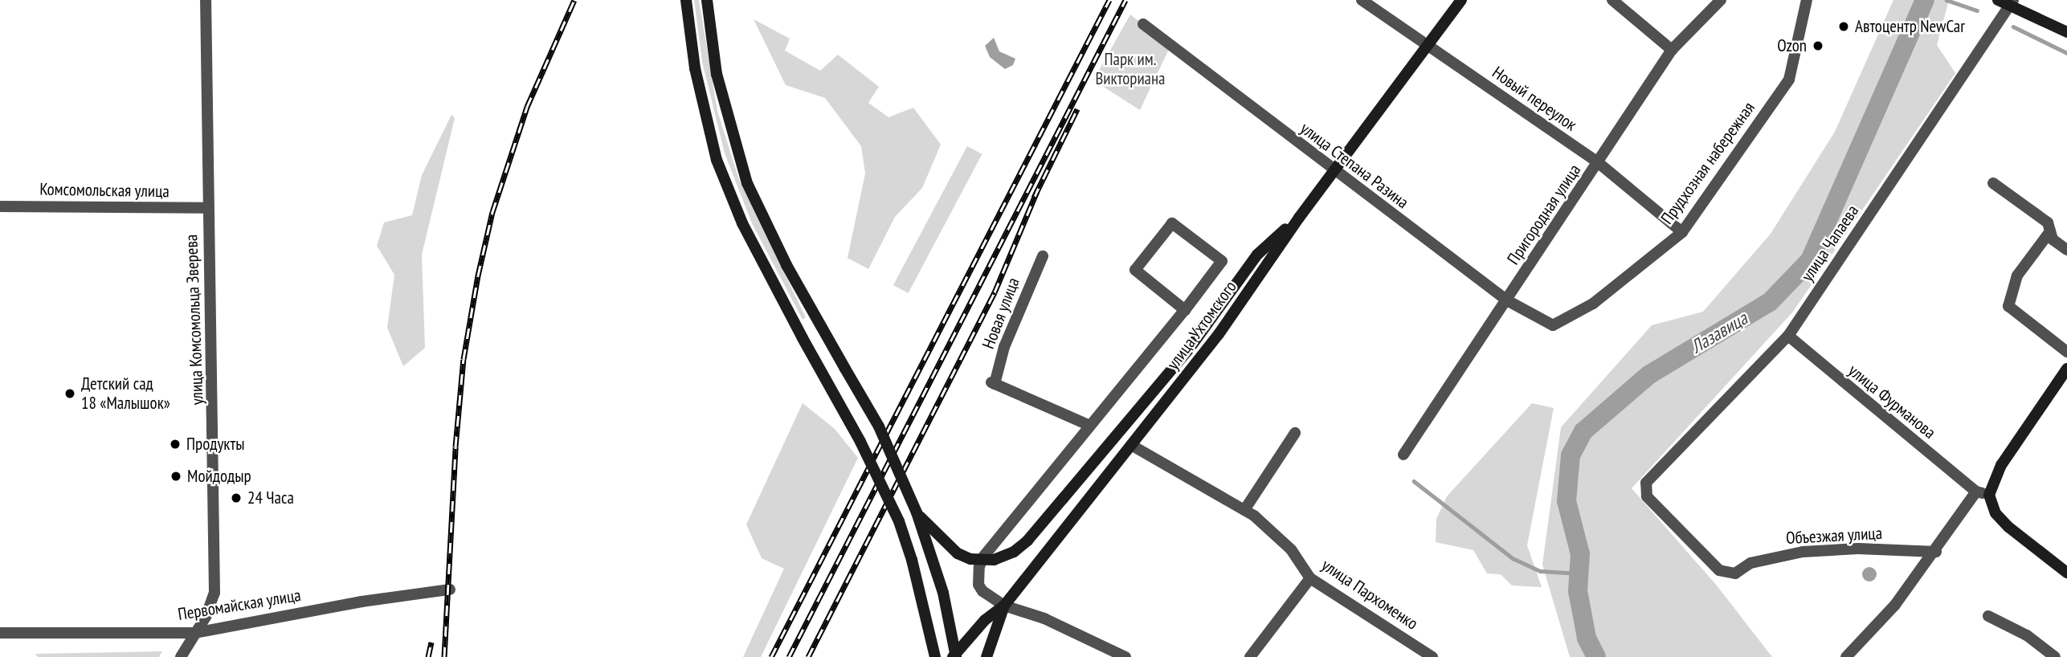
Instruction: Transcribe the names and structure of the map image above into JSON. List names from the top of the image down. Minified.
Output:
{"streets":{"main road":["улица Ухтомского"],"street":["Новый переулок","Прудхозная набережная","улица Степана Разина","Комсомольская улица","Пригородная улица","улица Чапаева","Новая улица","улица Комсомольца Зверева","улица Фурманова","Объезжая улица","улица Пархоменко","Первомайская улица"]},"crossings":[["Новый переулок","Прудхозная набережная"],["Новый переулок","Пригородная улица"],["Новый переулок","улица Ухтомского"],["Прудхозная набережная","улица Степана Разина"],["улица Степана Разина","Пригородная улица"],["улица Степана Разина","улица Ухтомского"],["Комсомольская улица","улица Комсомольца Зверева"],["улица Чапаева","улица Фурманова"],["улица Чапаева","Объезжая улица"],["улица Комсомольца Зверева","Первомайская улица"],["улица Ухтомского","улица Пархоменко"]],"water":["Лазавица"],"parks":["Парк им. Викториана"],"places":["Автоцентр NewCar","Ozon","Детский сад 18 «Малышок»","Продукты","Мойдодыр","24 Часа"]}
